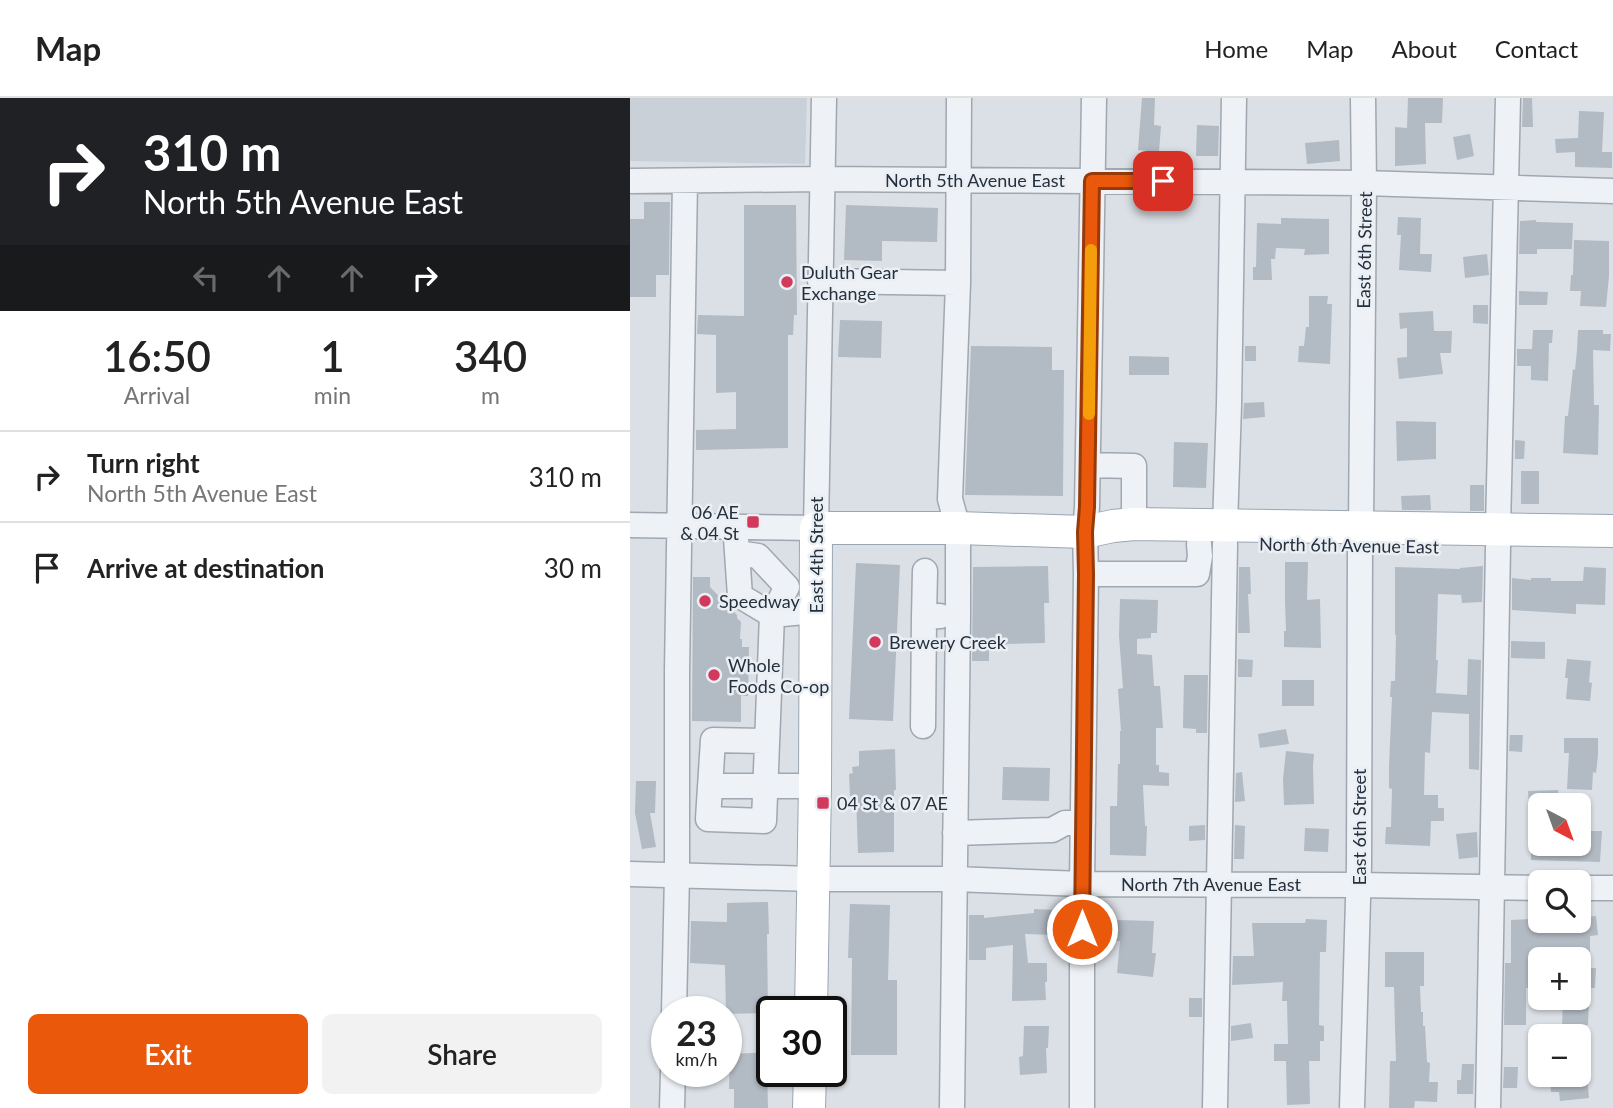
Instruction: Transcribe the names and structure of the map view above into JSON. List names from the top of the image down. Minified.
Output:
{"streets":{"main road":["North 6th Avenue East","East 4th Street"],"street":["North 5th Avenue East","East 6th Street","North 7th Avenue East"]},"crossings":[["North 5th Avenue East","East 6th Street"],["North 5th Avenue East","East 4th Street"],["East 6th Street","North 6th Avenue East"],["East 6th Street","North 7th Avenue East"],["North 6th Avenue East","East 4th Street"],["East 4th Street","North 7th Avenue East"]],"places":{"other":["Duluth Gear Exchange","Speedway","Brewery Creek","Whole Foods Co-op"],"transit":["06 AE & 04 St","04 St & 07 AE"]},"north":"bottom right","page":{"header":"Map","nav":["Home","Map","About","Contact"],"turn":["310 m","North 5th Avenue East"],"eta":["16:50","Arrival","1","min","340","m"],"list":[{"name":"Turn right","note":"North 5th Avenue East","value":"310 m"},{"name":"Arrive at destination","value":"30 m"}],"map_buttons":["+","−"],"speed":"23 km/h","limit":"30","buttons":["Exit","Share"]}}
